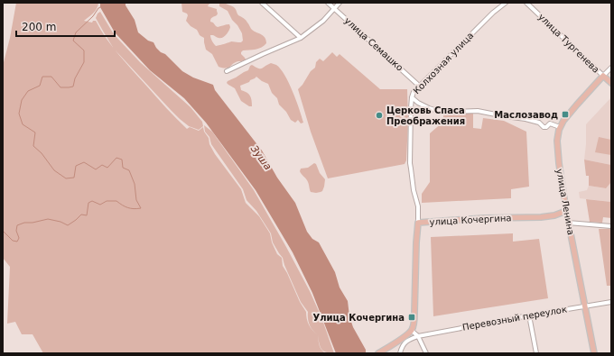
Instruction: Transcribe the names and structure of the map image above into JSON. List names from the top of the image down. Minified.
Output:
{"streets":{"main road":["улица Тургенева","улица Ленина","улица Кочергина"],"street":["улица Семашко","Колхозная улица","Перевозный переулок"]},"crossings":[["улица Семашко","Колхозная улица"],["Колхозная улица","улица Кочергина"],["улица Ленина","улица Кочергина"],["улица Ленина","Перевозный переулок"]],"water":["Зуша"],"places":{"transit":["Маслозавод","Улица Кочергина"],"other":["Церковь Спаса Преображения"]},"scale_bar":"200 m"}
